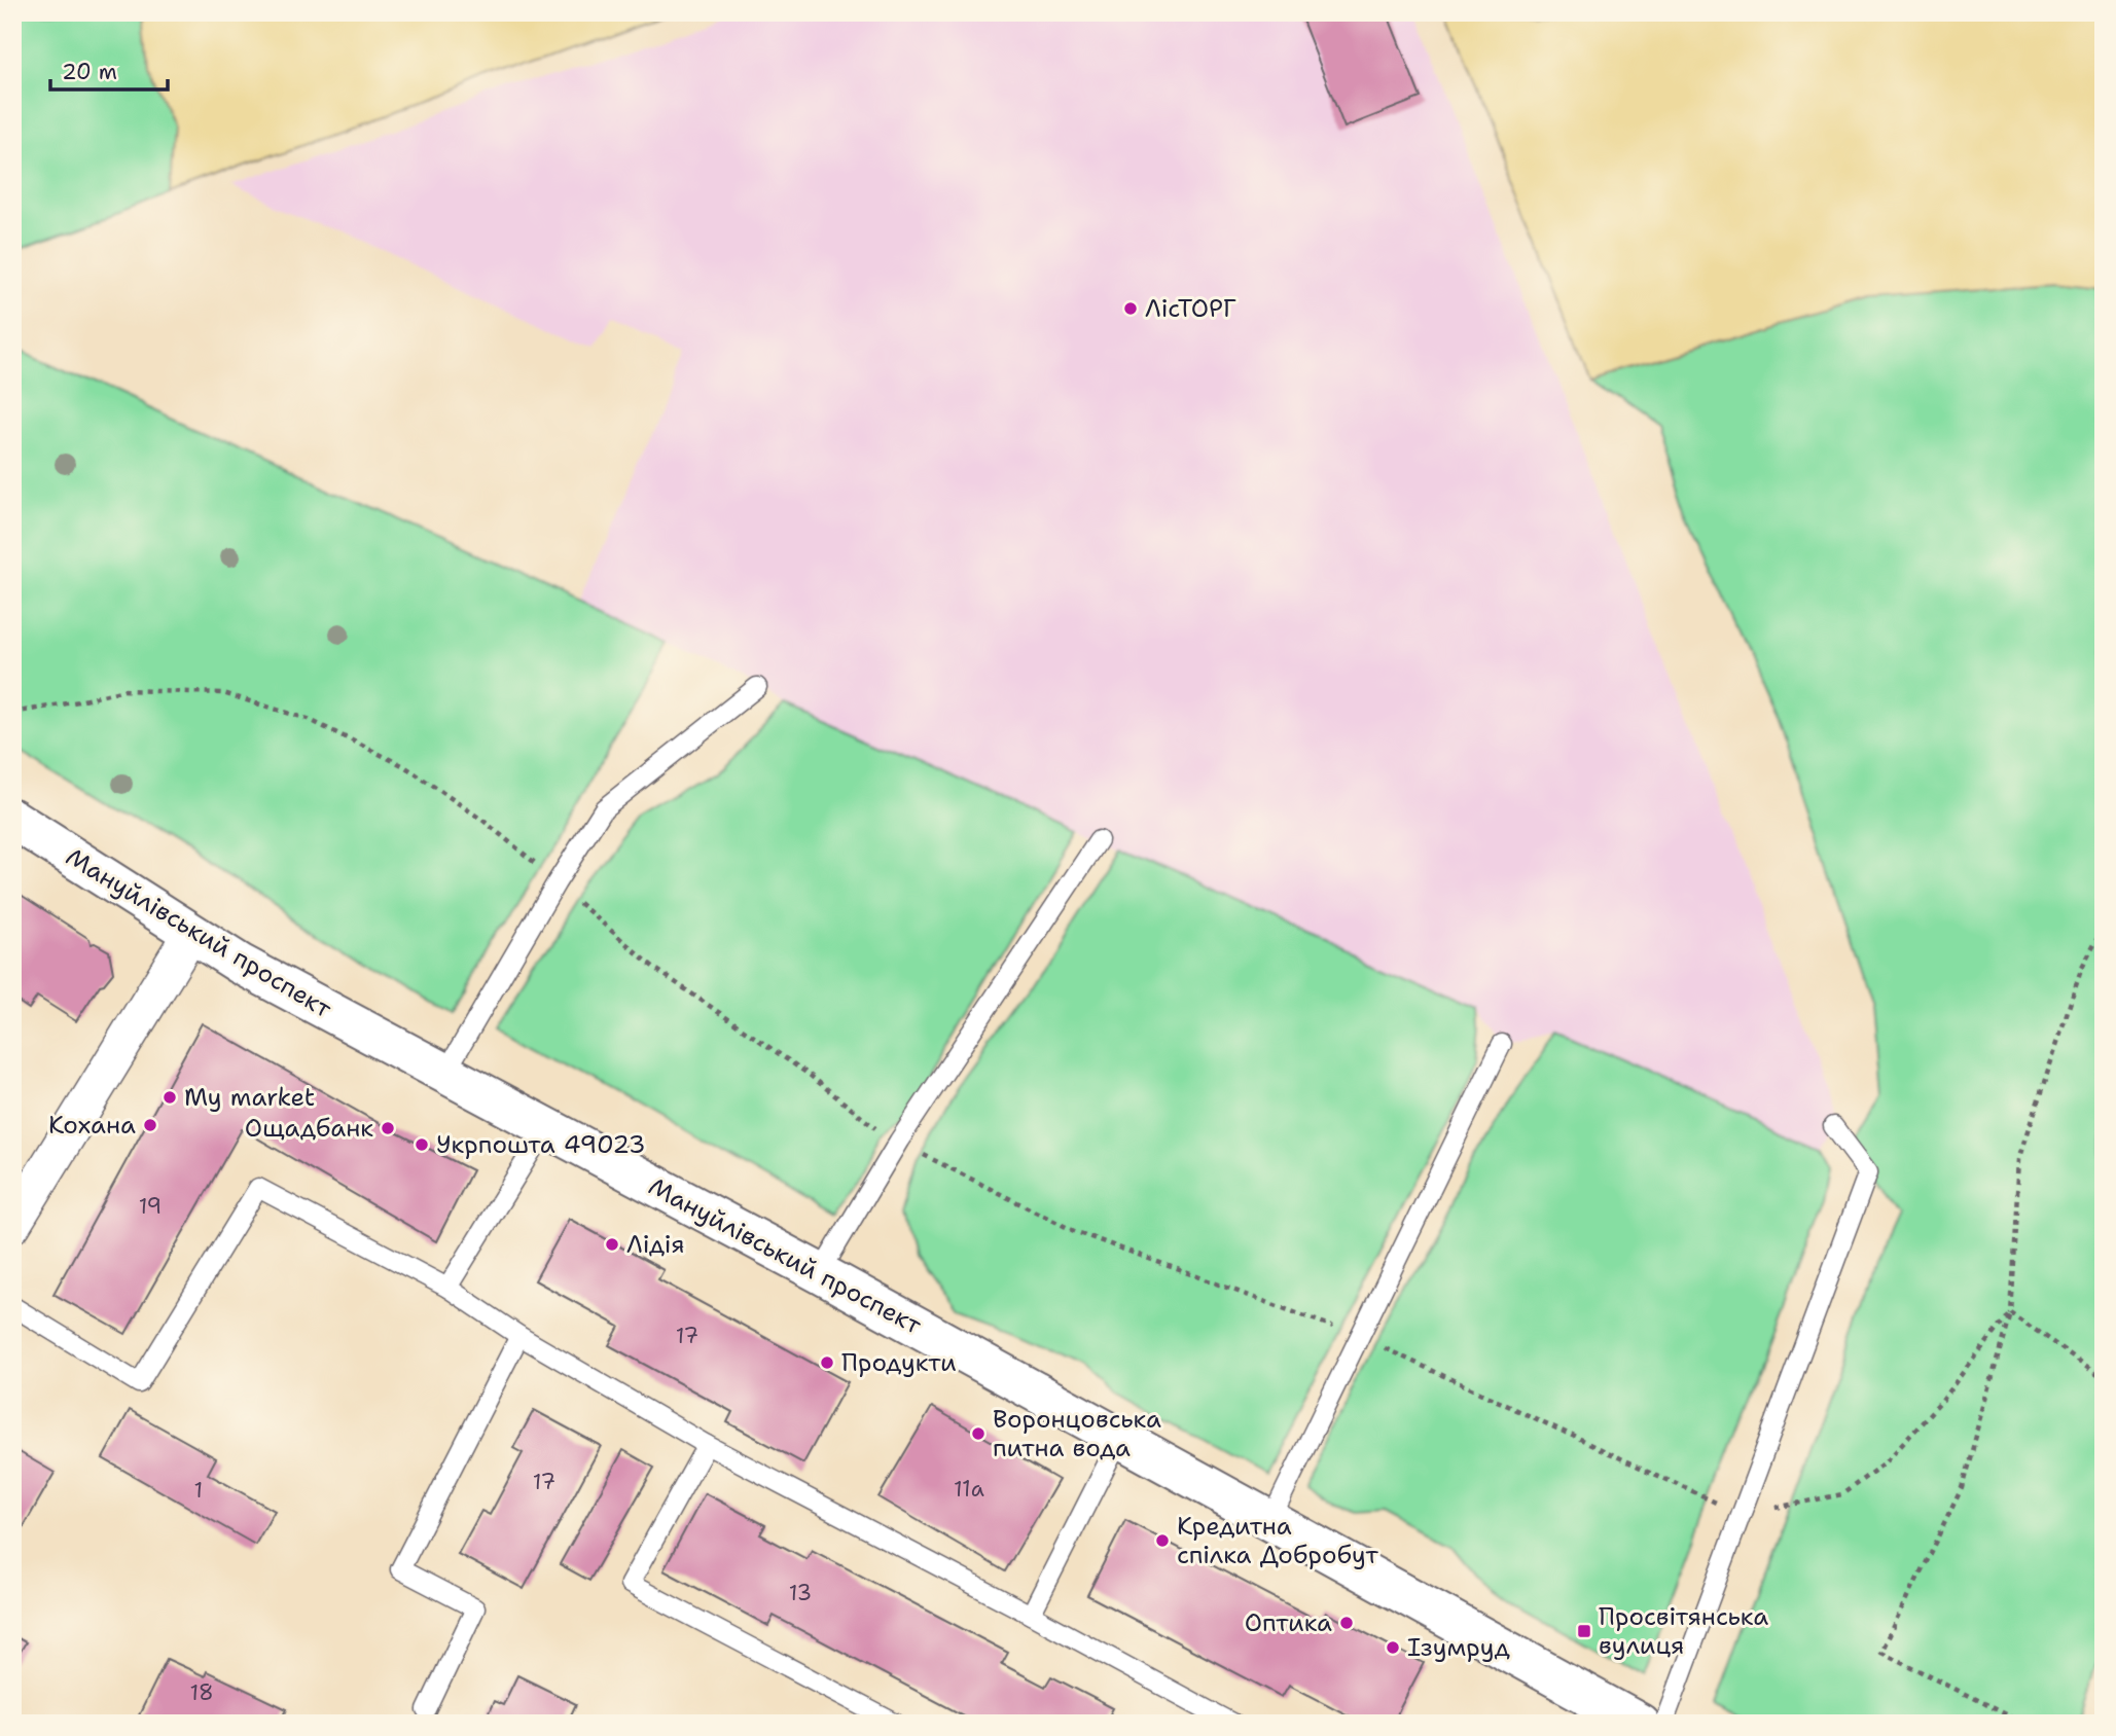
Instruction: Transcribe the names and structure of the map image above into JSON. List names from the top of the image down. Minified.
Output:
{"streets":{"main road":["Мануйлівський проспект"]},"places":{"other":["ЛісТОРГ","My market","Кохана","Ощадбанк","Укрпошта 49023","Лідія","Продукти","Воронцовська питна вода","Кредитна спілка Добробут","Оптика","Ізумруд"],"transit":["Просвітянська вулиця"]},"house_numbers":["19","17","17","11а","1","13","18"],"scale_bar":"20 m"}
